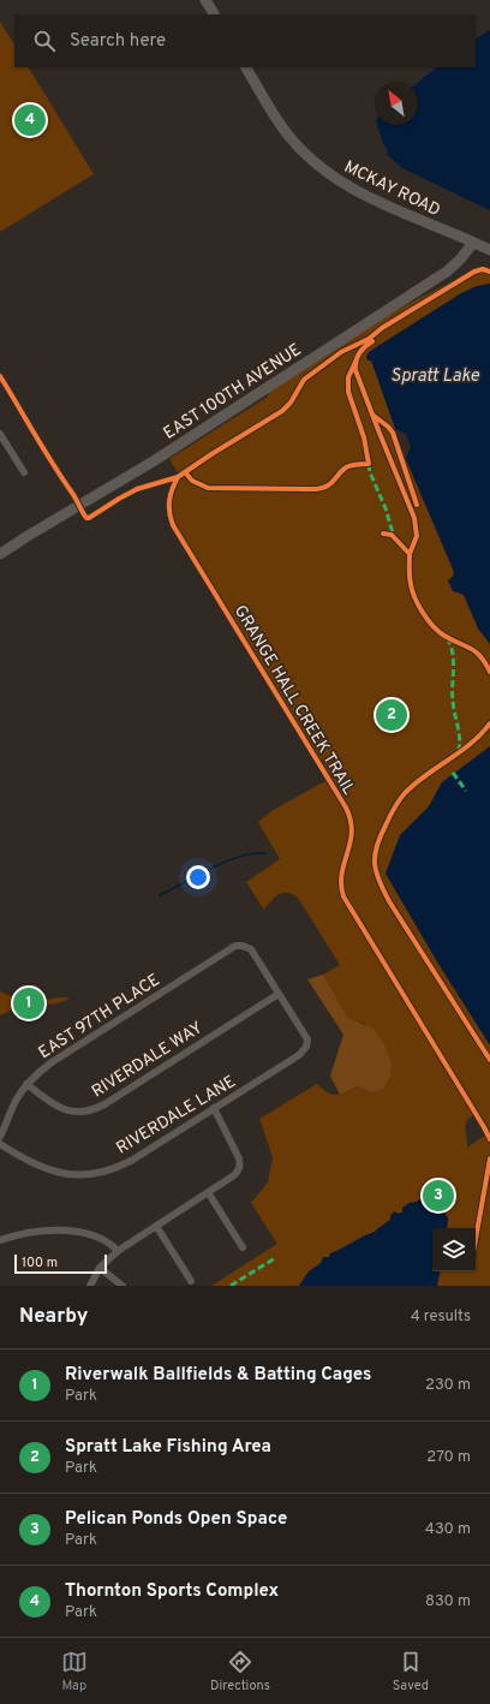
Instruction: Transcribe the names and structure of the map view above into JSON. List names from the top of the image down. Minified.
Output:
{"streets":{"street":["MCKAY ROAD","EAST 100TH AVENUE","EAST 97TH PLACE","RIVERDALE WAY","RIVERDALE LANE"],"cycle path":["GRANGE HALL CREEK TRAIL"]},"crossings":[["MCKAY ROAD","EAST 100TH AVENUE"],["EAST 97TH PLACE","RIVERDALE WAY"],["EAST 97TH PLACE","RIVERDALE LANE"],["RIVERDALE WAY","RIVERDALE LANE"]],"water":["Spratt Lake"],"scale_bar":"100 m","north":"top left","page":{"search":"Search here","pins":["4","2","1","3"],"scale":"100 m","heading":["Nearby","4 results"],"list":[{"mark":"1","name":"Riverwalk Ballfields & Batting Cages","note":"Park","value":"230 m"},{"mark":"2","name":"Spratt Lake Fishing Area","note":"Park","value":"270 m"},{"mark":"3","name":"Pelican Ponds Open Space","note":"Park","value":"430 m"},{"mark":"4","name":"Thornton Sports Complex","note":"Park","value":"830 m"}],"nav":["Map","Directions","Saved"]}}
